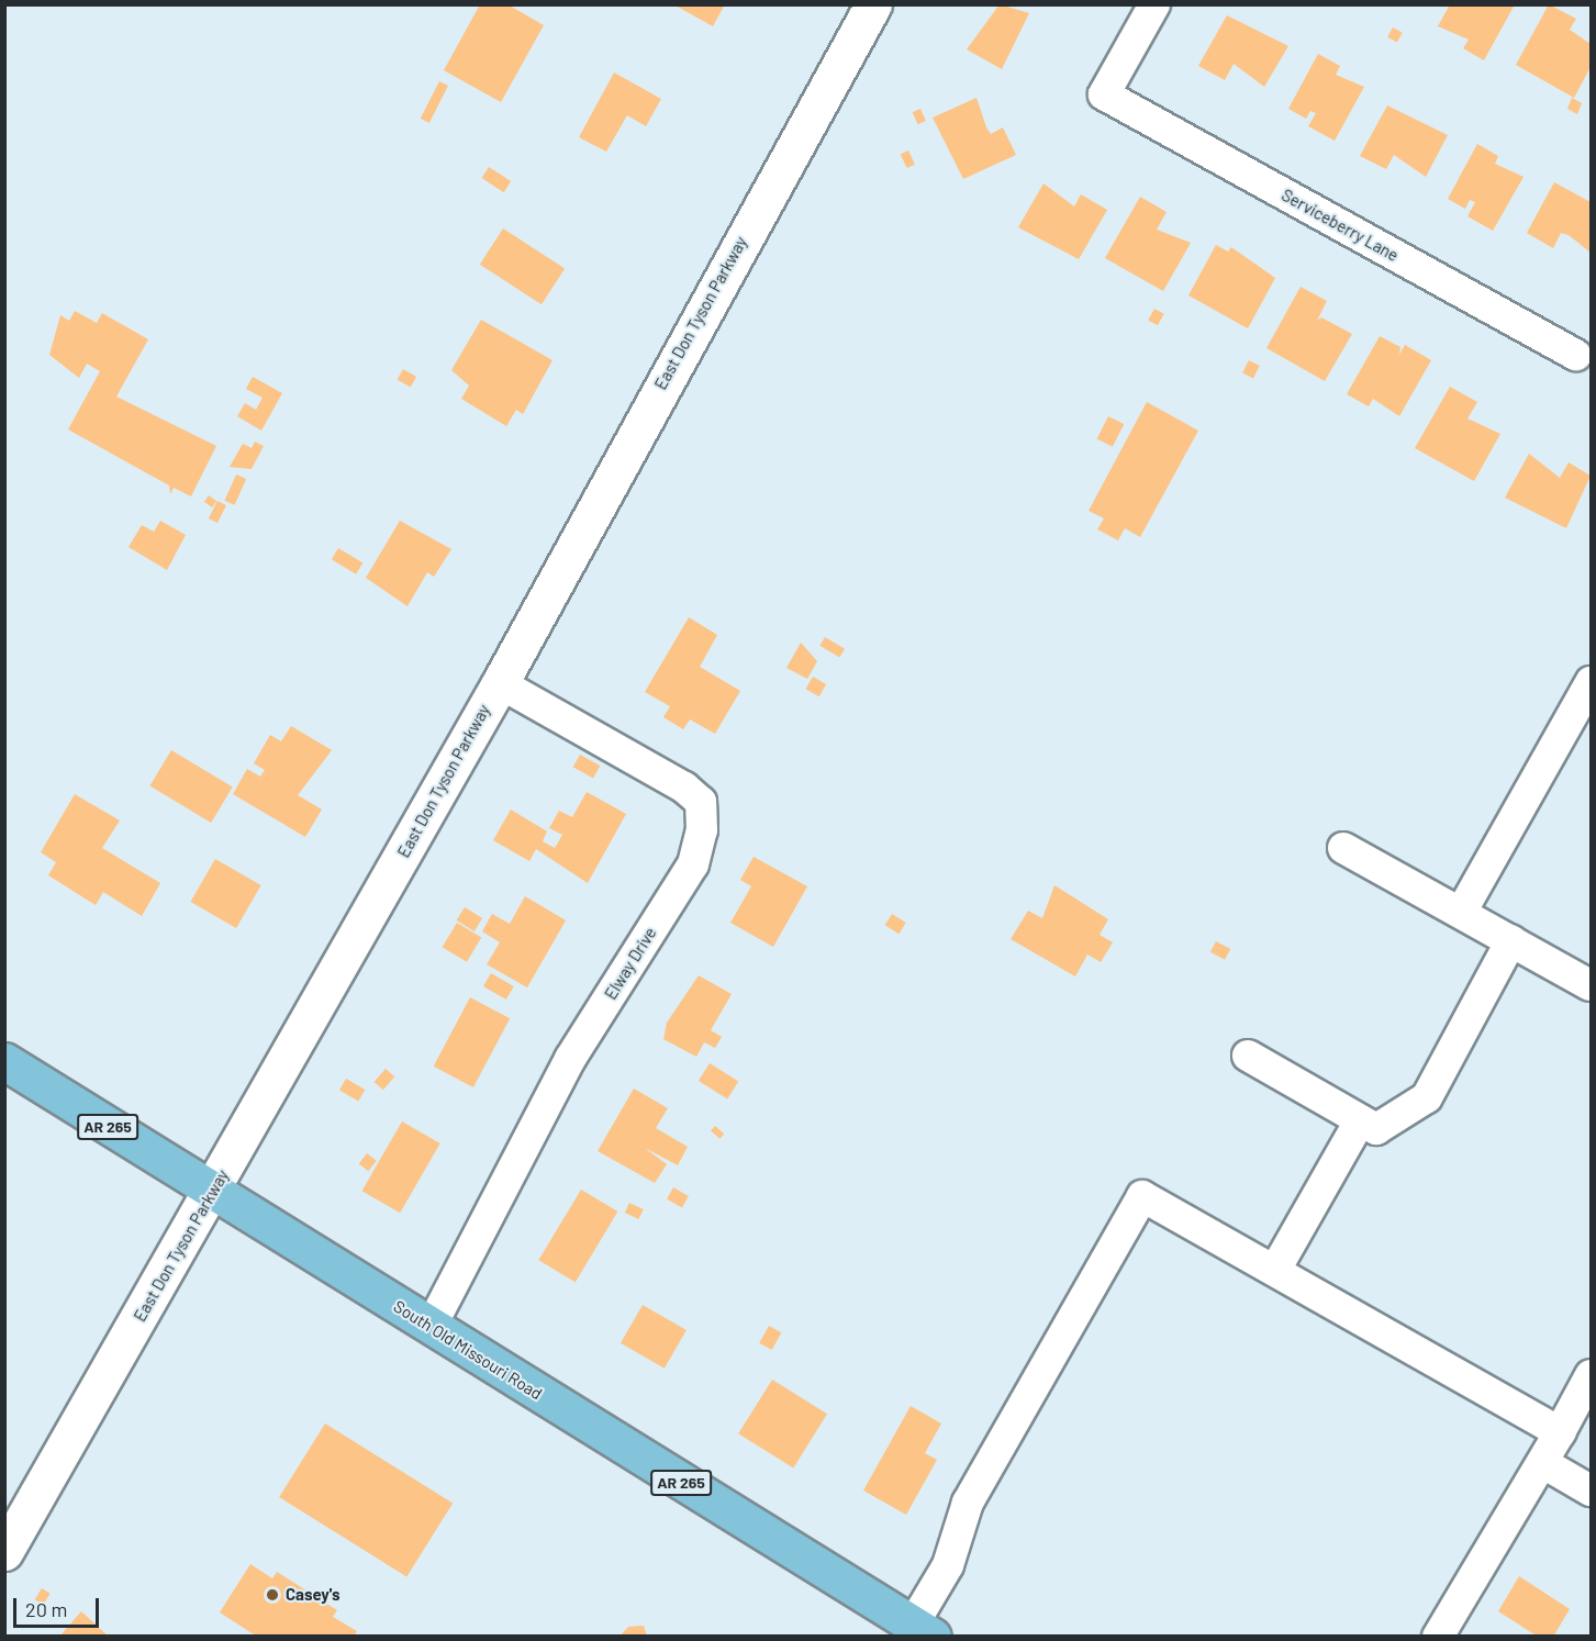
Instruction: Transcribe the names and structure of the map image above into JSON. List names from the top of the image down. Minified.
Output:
{"streets":{"main road":["East Don Tyson Parkway","AR 265","South Old Missouri Road"],"street":["Serviceberry Lane","Elway Drive"]},"crossings":[["East Don Tyson Parkway","Elway Drive"],["East Don Tyson Parkway","South Old Missouri Road"],["Elway Drive","South Old Missouri Road"]],"places":["Casey's"],"scale_bar":"20 m"}
